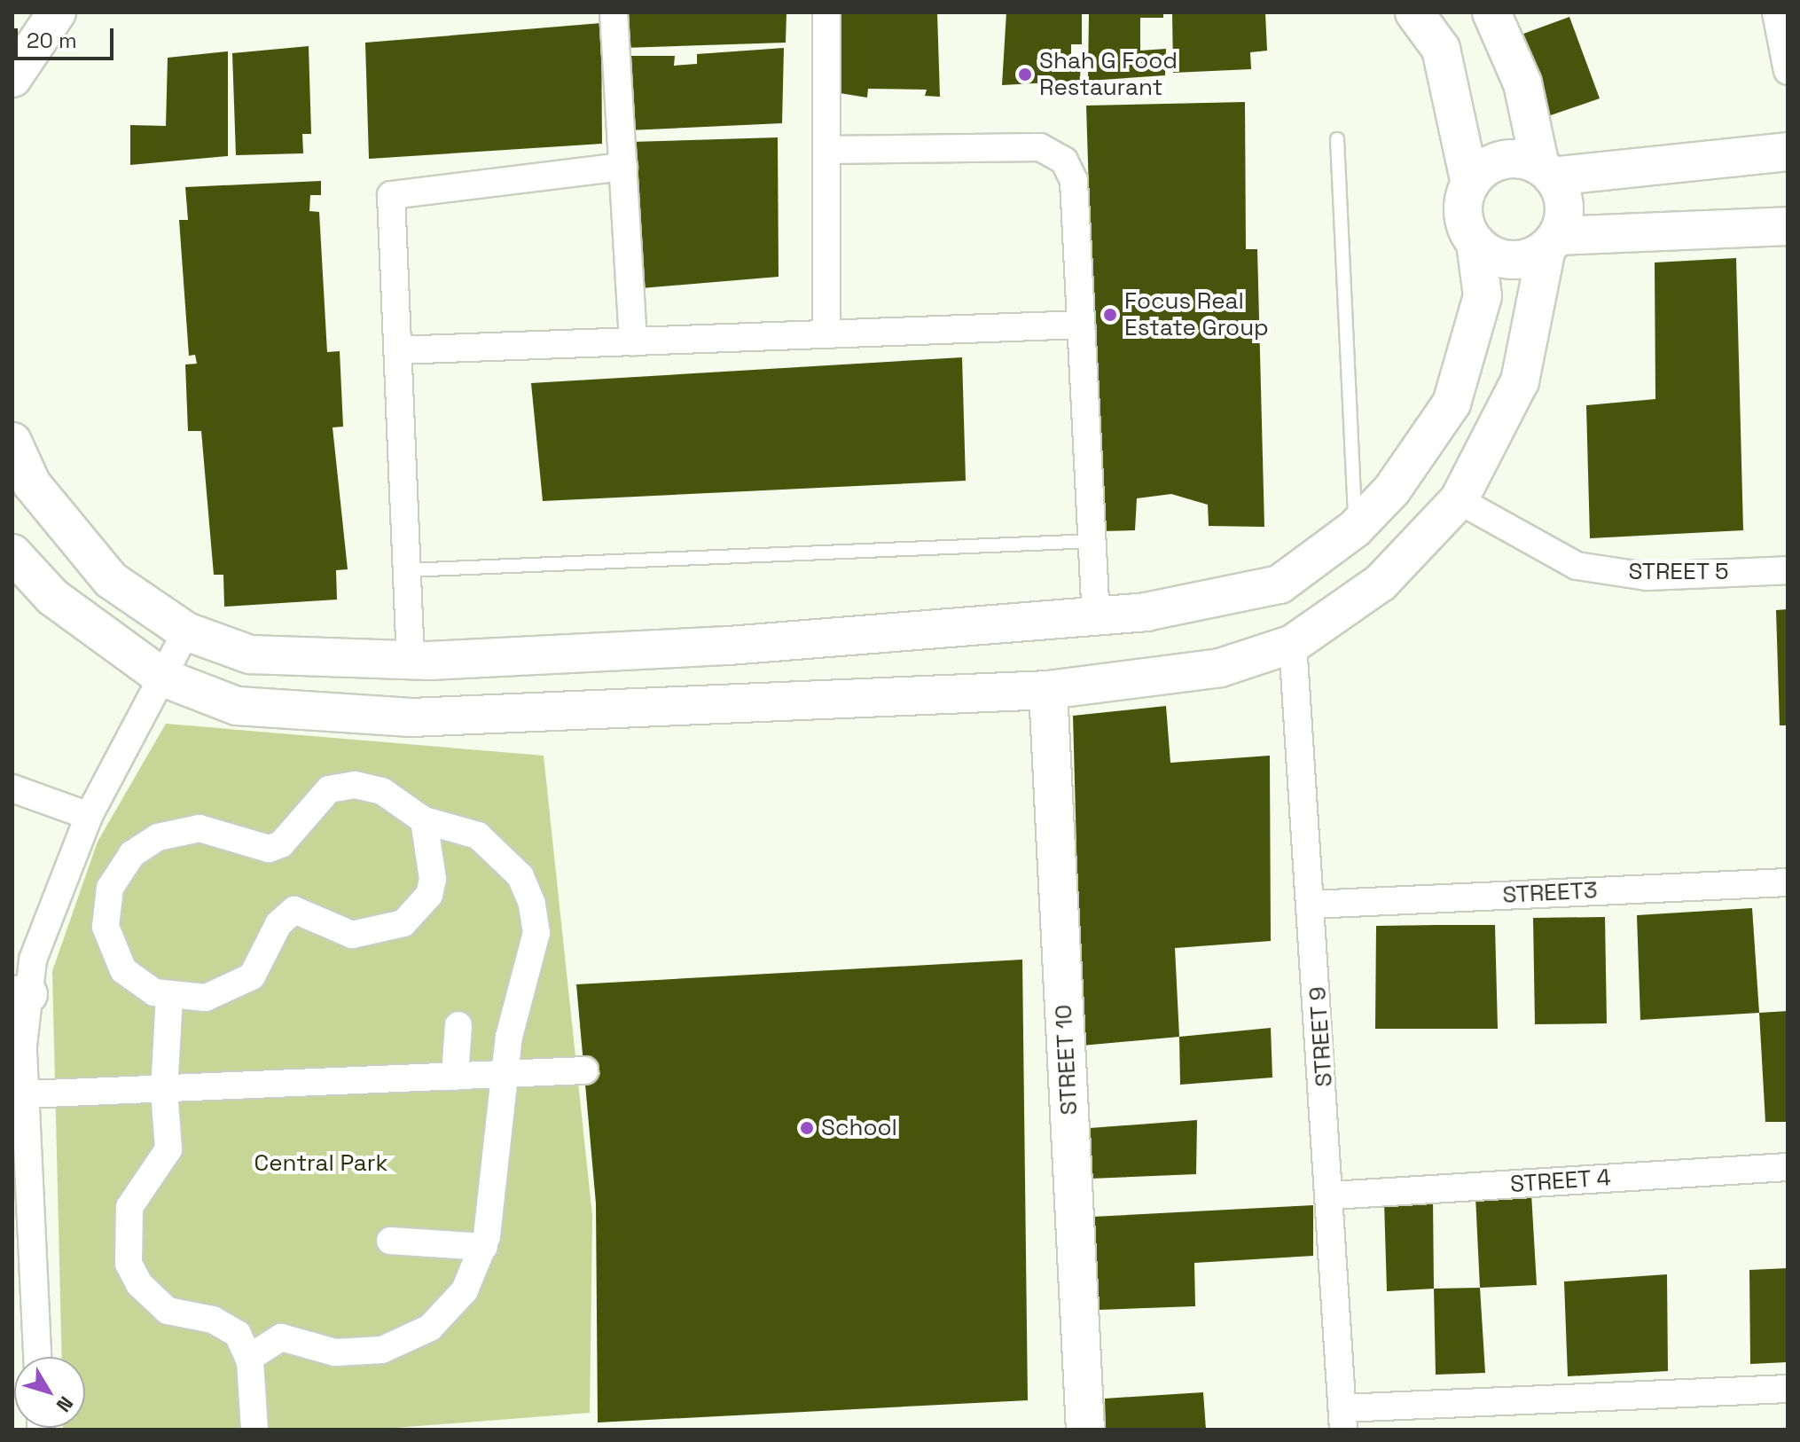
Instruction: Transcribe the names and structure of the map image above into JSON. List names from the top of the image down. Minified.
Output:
{"streets":{"street":["STREET 5","STREET3","STREET 9","STREET 10","STREET 4"]},"crossings":[["STREET3","STREET 9"],["STREET 9","STREET 4"]],"parks":["Central Park"],"places":["Shah G Food Restaurant","Focus Real Estate Group","School"],"scale_bar":"20 m","north":"bottom right"}
